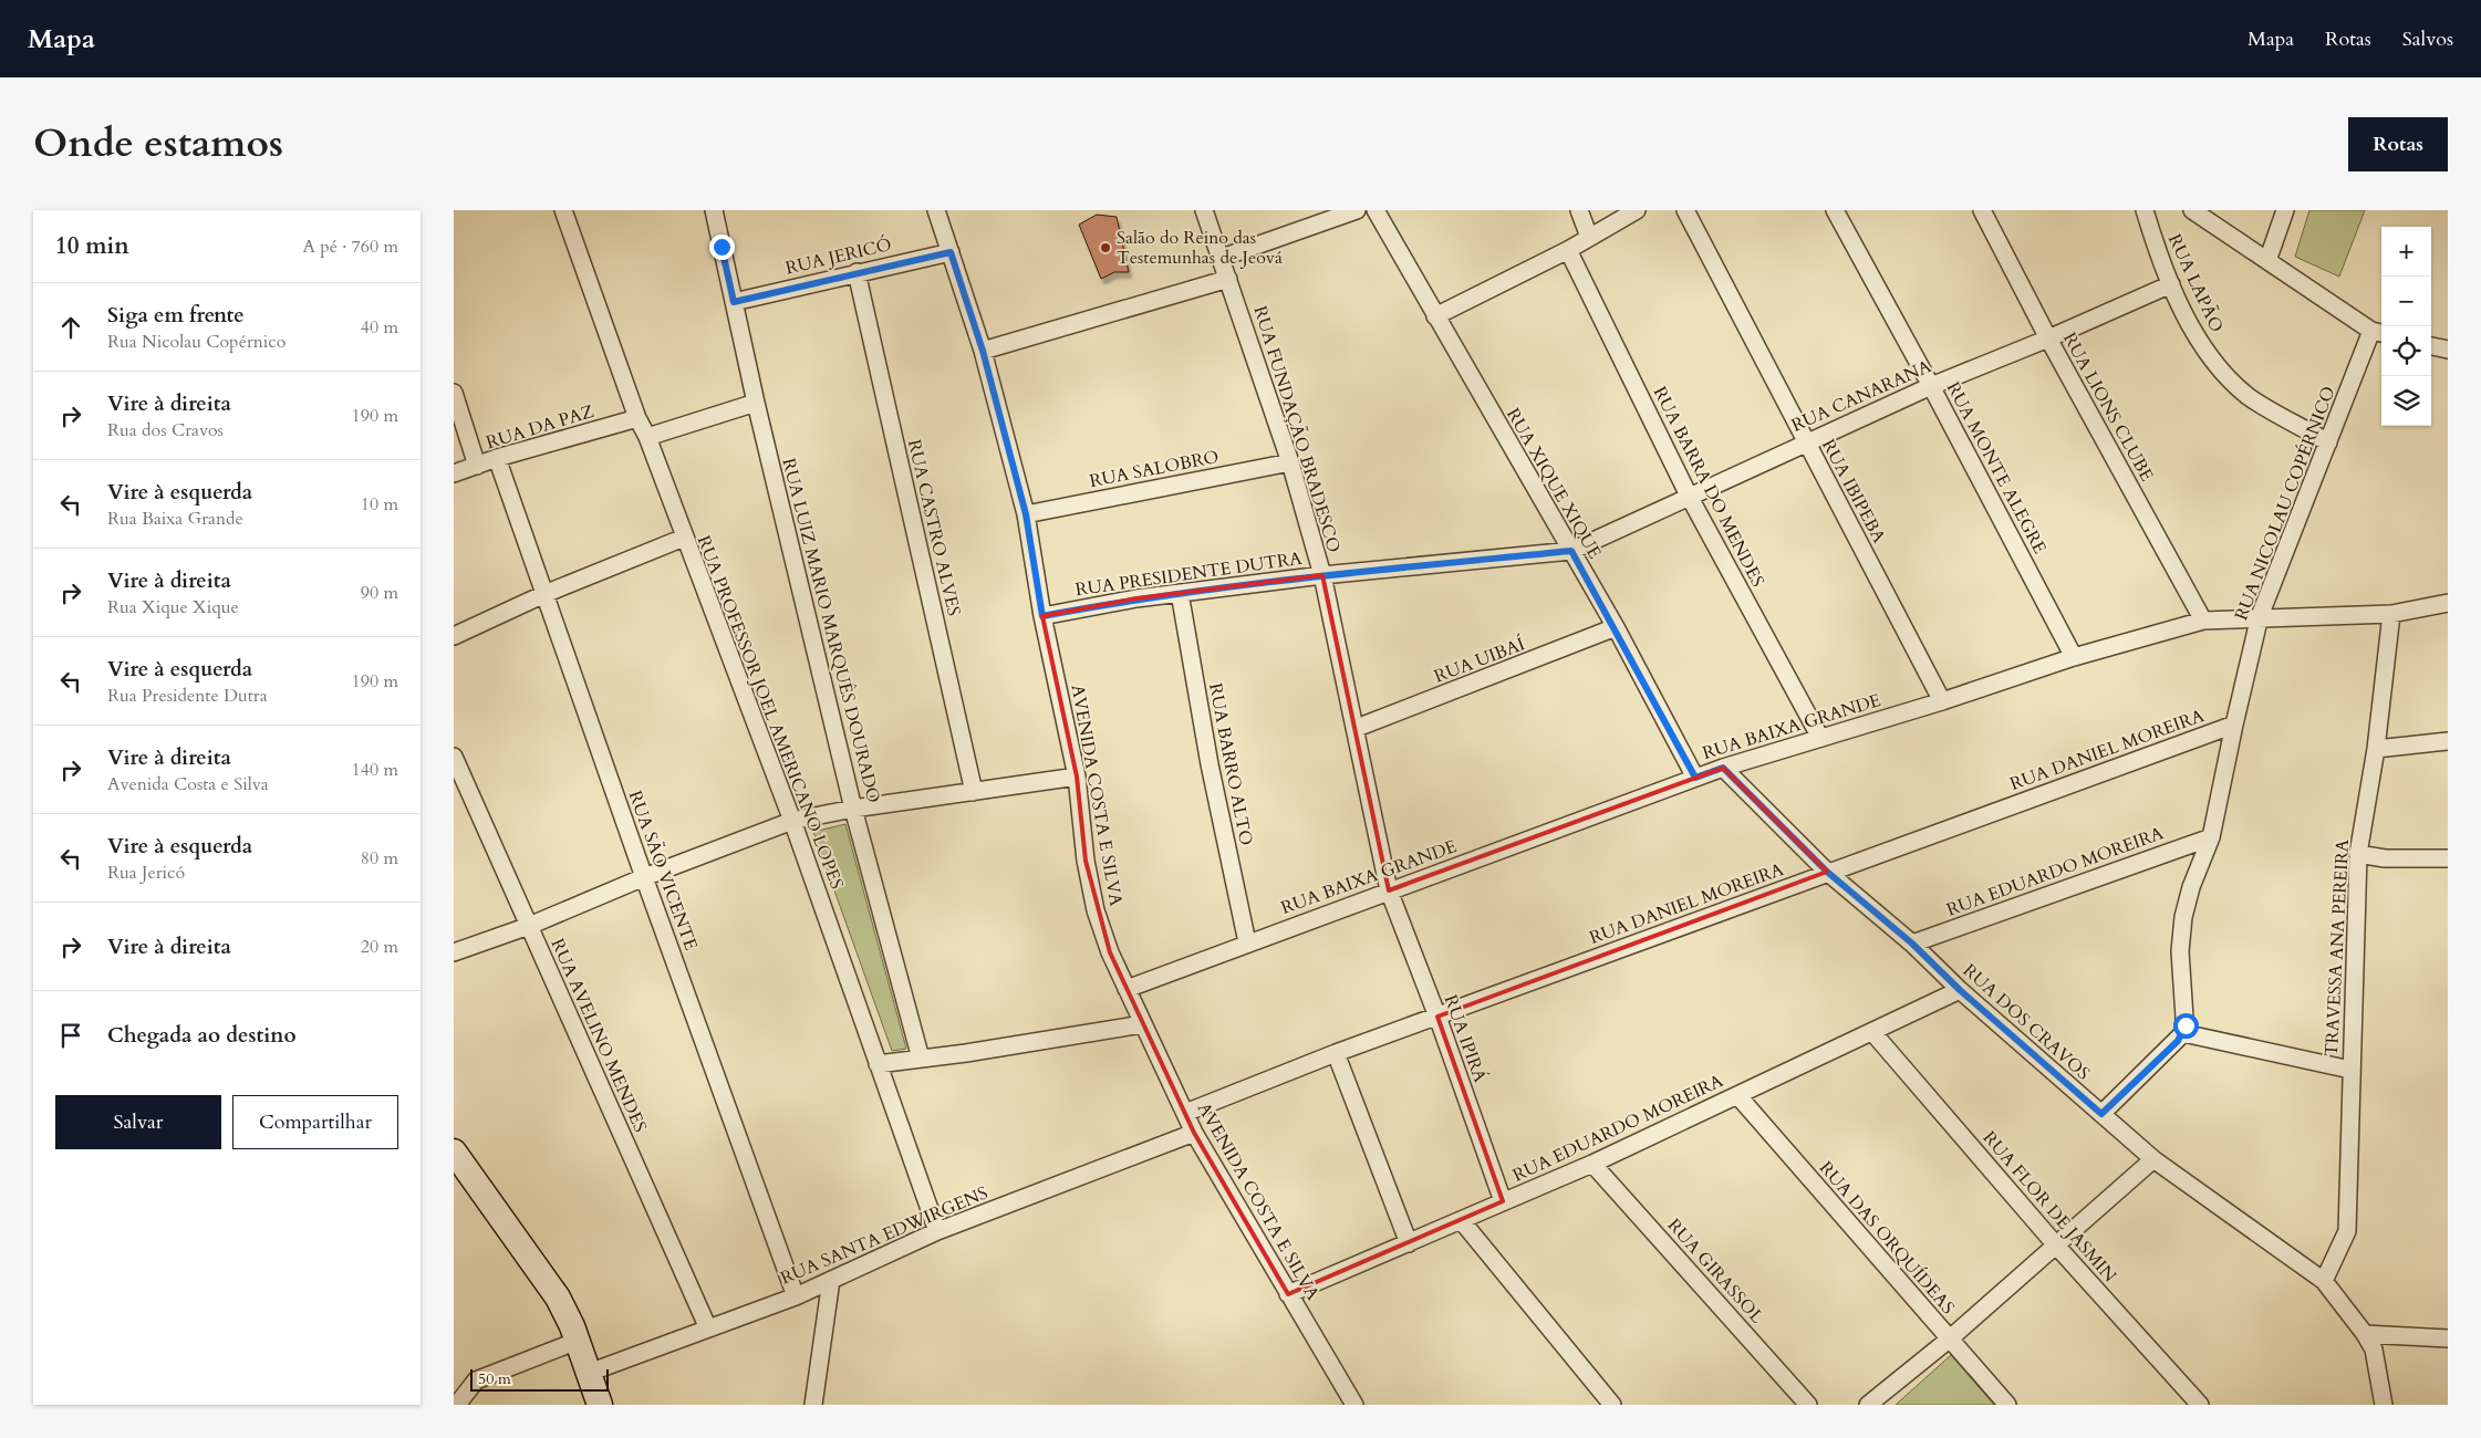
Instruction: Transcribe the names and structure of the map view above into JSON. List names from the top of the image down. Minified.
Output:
{"streets":{"street":["RUA JERICÓ","RUA LAPÃO","RUA CANARANA","RUA LIONS CLUBE","RUA DA PAZ","RUA FUNDAÇÃO BRADESCO","RUA MONTE ALEGRE","RUA SALOBRO","RUA XIQUE XIQUE","RUA BARRA DO MENDES","RUA IBIPEBA","RUA NICOLAU COPÉRNICO","RUA CASTRO ALVES","RUA PRESIDENTE DUTRA","RUA LUIZ MARIO MARQUÊS DOURADO","RUA UIBAÍ","RUA PROFESSOR JOEL AMERICANO LOPES","RUA BAIXA GRANDE","RUA DANIEL MOREIRA","RUA BARRO ALTO","AVENIDA COSTA E SILVA","RUA SÃO VICENTE","RUA EDUARDO MOREIRA","TRAVESSA ANA PEREIRA","RUA DOS CRAVOS","RUA AVELINO MENDES","RUA IPIRÁ","RUA FLOR DE JASMIN","RUA SANTA EDWIRGENS","RUA DAS ORQUÍDEAS","RUA GIRASSOL"]},"crossings":[["RUA JERICÓ","RUA CASTRO ALVES"],["RUA JERICÓ","RUA LUIZ MARIO MARQUÊS DOURADO"],["RUA JERICÓ","AVENIDA COSTA E SILVA"],["RUA LAPÃO","RUA CANARANA"],["RUA LAPÃO","RUA NICOLAU COPÉRNICO"],["RUA CANARANA","RUA LIONS CLUBE"],["RUA CANARANA","RUA MONTE ALEGRE"],["RUA CANARANA","RUA XIQUE XIQUE"],["RUA CANARANA","RUA BARRA DO MENDES"],["RUA CANARANA","RUA IBIPEBA"],["RUA CANARANA","RUA PRESIDENTE DUTRA"],["RUA LIONS CLUBE","RUA BAIXA GRANDE"],["RUA DA PAZ","RUA PROFESSOR JOEL AMERICANO LOPES"],["RUA DA PAZ","RUA SÃO VICENTE"],["RUA FUNDAÇÃO BRADESCO","RUA SALOBRO"],["RUA FUNDAÇÃO BRADESCO","RUA PRESIDENTE DUTRA"],["RUA FUNDAÇÃO BRADESCO","RUA UIBAÍ"],["RUA FUNDAÇÃO BRADESCO","RUA BAIXA GRANDE"],["RUA FUNDAÇÃO BRADESCO","RUA IPIRÁ"],["RUA MONTE ALEGRE","RUA BAIXA GRANDE"],["RUA SALOBRO","AVENIDA COSTA E SILVA"],["RUA XIQUE XIQUE","RUA PRESIDENTE DUTRA"],["RUA XIQUE XIQUE","RUA UIBAÍ"],["RUA XIQUE XIQUE","RUA BAIXA GRANDE"],["RUA BARRA DO MENDES","RUA BAIXA GRANDE"],["RUA IBIPEBA","RUA BAIXA GRANDE"],["RUA NICOLAU COPÉRNICO","RUA BAIXA GRANDE"],["RUA NICOLAU COPÉRNICO","RUA DANIEL MOREIRA"],["RUA NICOLAU COPÉRNICO","RUA EDUARDO MOREIRA"],["RUA PRESIDENTE DUTRA","RUA BARRO ALTO"],["RUA PRESIDENTE DUTRA","AVENIDA COSTA E SILVA"],["RUA PROFESSOR JOEL AMERICANO LOPES","RUA SANTA EDWIRGENS"],["RUA BAIXA GRANDE","RUA BARRO ALTO"],["RUA BAIXA GRANDE","AVENIDA COSTA E SILVA"],["RUA BAIXA GRANDE","TRAVESSA ANA PEREIRA"],["RUA BAIXA GRANDE","RUA DOS CRAVOS"],["RUA BAIXA GRANDE","RUA IPIRÁ"],["RUA DANIEL MOREIRA","AVENIDA COSTA E SILVA"],["RUA DANIEL MOREIRA","RUA DOS CRAVOS"],["RUA DANIEL MOREIRA","RUA IPIRÁ"],["AVENIDA COSTA E SILVA","RUA EDUARDO MOREIRA"],["AVENIDA COSTA E SILVA","RUA SANTA EDWIRGENS"],["RUA SÃO VICENTE","RUA SANTA EDWIRGENS"],["RUA EDUARDO MOREIRA","RUA DOS CRAVOS"],["RUA EDUARDO MOREIRA","RUA IPIRÁ"],["RUA EDUARDO MOREIRA","RUA FLOR DE JASMIN"],["RUA EDUARDO MOREIRA","RUA DAS ORQUÍDEAS"],["RUA EDUARDO MOREIRA","RUA GIRASSOL"],["TRAVESSA ANA PEREIRA","RUA DOS CRAVOS"],["RUA AVELINO MENDES","RUA SANTA EDWIRGENS"]],"places":["Salão do Reino das Testemunhas de Jeová"],"scale_bar":"50 m","page":{"header":"Mapa","nav":["Mapa","Rotas","Salvos"],"title":"Onde estamos","buttons":["Rotas",["Salvar","Compartilhar"]],"heading":["10 min","A pé · 760 m"],"map_buttons":["+","−"],"list":[["Siga em frente","Rua Nicolau Copérnico","40 m"],["Vire à direita","Rua dos Cravos","190 m"],["Vire à esquerda","Rua Baixa Grande","10 m"],["Vire à direita","Rua Xique Xique","90 m"],["Vire à esquerda","Rua Presidente Dutra","190 m"],["Vire à direita","Avenida Costa e Silva","140 m"],["Vire à esquerda","Rua Jericó","80 m"],["Vire à direita","20 m"],"Chegada ao destino"],"scale":"50 m"}}
